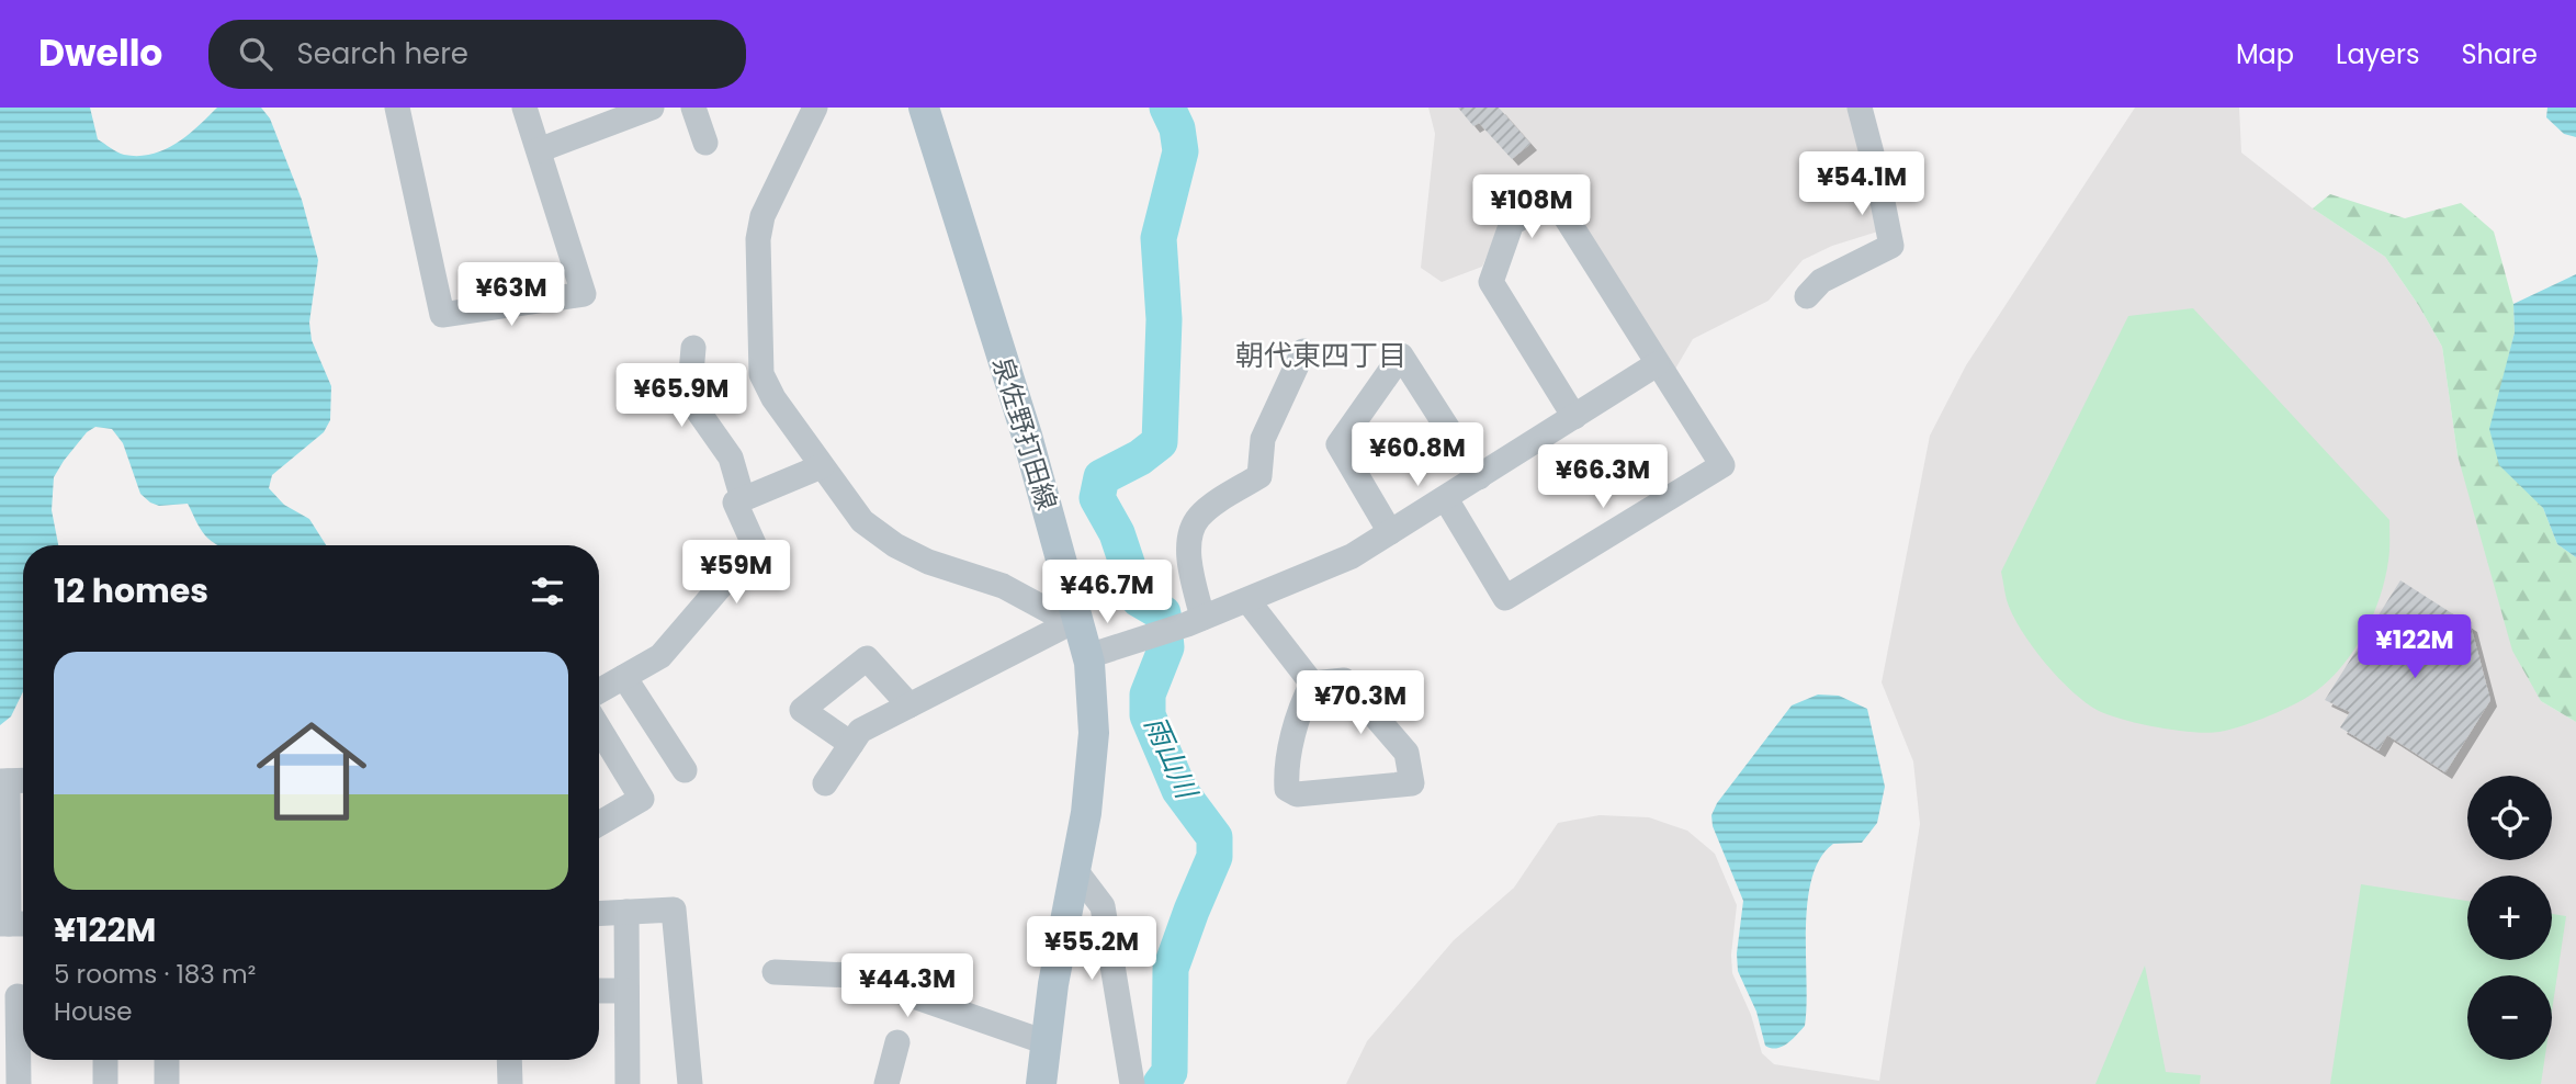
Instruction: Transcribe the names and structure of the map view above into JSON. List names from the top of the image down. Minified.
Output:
{"streets":{"main road":["泉佐野打田線"]},"districts":["朝代東四丁目"],"water":["雨山川"],"page":{"header":"Dwello","search":"Search here","nav":["Map","Layers","Share"],"price":["¥54.1M","¥108M","¥63M","¥65.9M","¥60.8M","¥66.3M","¥59M","¥46.7M","¥122M","¥70.3M","¥55.2M","¥44.3M"],"heading":"12 homes","list":[{"name":"¥122M","note":"5 rooms · 183 m² · House"}],"map_buttons":["+","−"]}}
